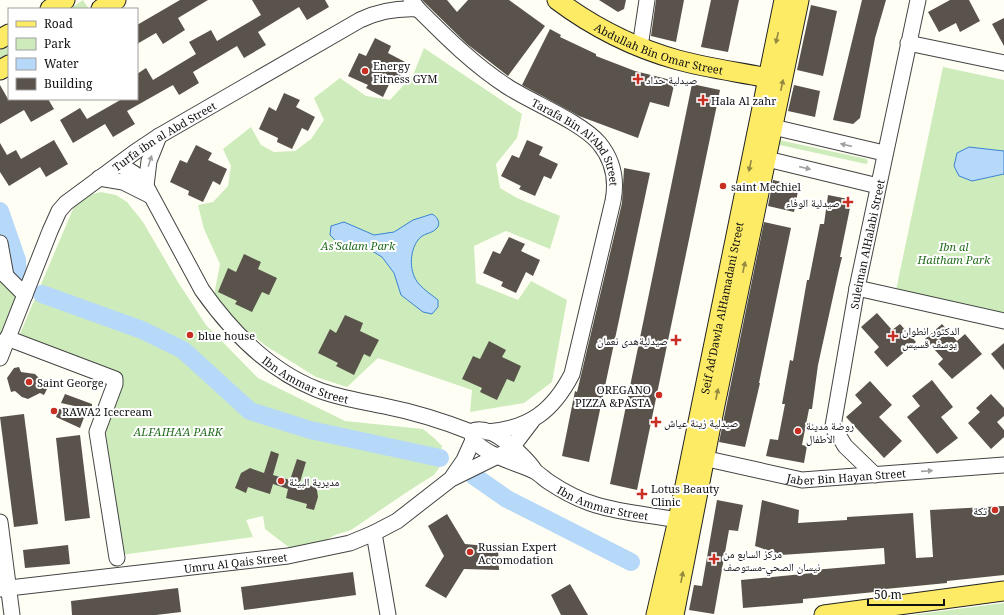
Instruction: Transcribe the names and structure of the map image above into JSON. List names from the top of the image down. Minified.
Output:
{"streets":{"main road":["Abdullah Bin Omar Street","Seif Ad'Dawla AlHamadani Street"],"street":["Turfa ibn al Abd Street","Tarafa Bin Al'Abd Street","Suleiman AlHalabi Street","Ibn Ammar Street","Jaber Bin Hayan Street","Umru Al Qais Street"]},"crossings":[["Abdullah Bin Omar Street","Seif Ad'Dawla AlHamadani Street"],["Turfa ibn al Abd Street","Tarafa Bin Al'Abd Street"],["Turfa ibn al Abd Street","Ibn Ammar Street"],["Suleiman AlHalabi Street","Jaber Bin Hayan Street"],["Seif Ad'Dawla AlHamadani Street","Ibn Ammar Street"],["Seif Ad'Dawla AlHamadani Street","Jaber Bin Hayan Street"],["Ibn Ammar Street","Umru Al Qais Street"]],"one_way":["Jaber Bin Hayan Street"],"parks":["As'Salam Park","Ibn al Haitham Park","ALFAIHA'A PARK"],"places":{"other":["Energy Fitness GYM","saint Mechiel","blue house","Saint George","OREGANO PIZZA &PASTA","RAWA2 Icecream","روضة مدينة الأطفال","مديرية البيئة","تكة","Russian Expert Accomodation"],"health":["صيدلية حداد","Hala Al zahr","صيدلية الوفاء","الدكتور انطوان يوسف قسيس","صيدليةهدى نعمان","صيدلية زينة عياش","Lotus Beauty Clinic","مركز السابع من نيسان الصحي-مستوصف"]},"legend":["Road","Park","Water","Building"],"scale_bar":"50 m"}
